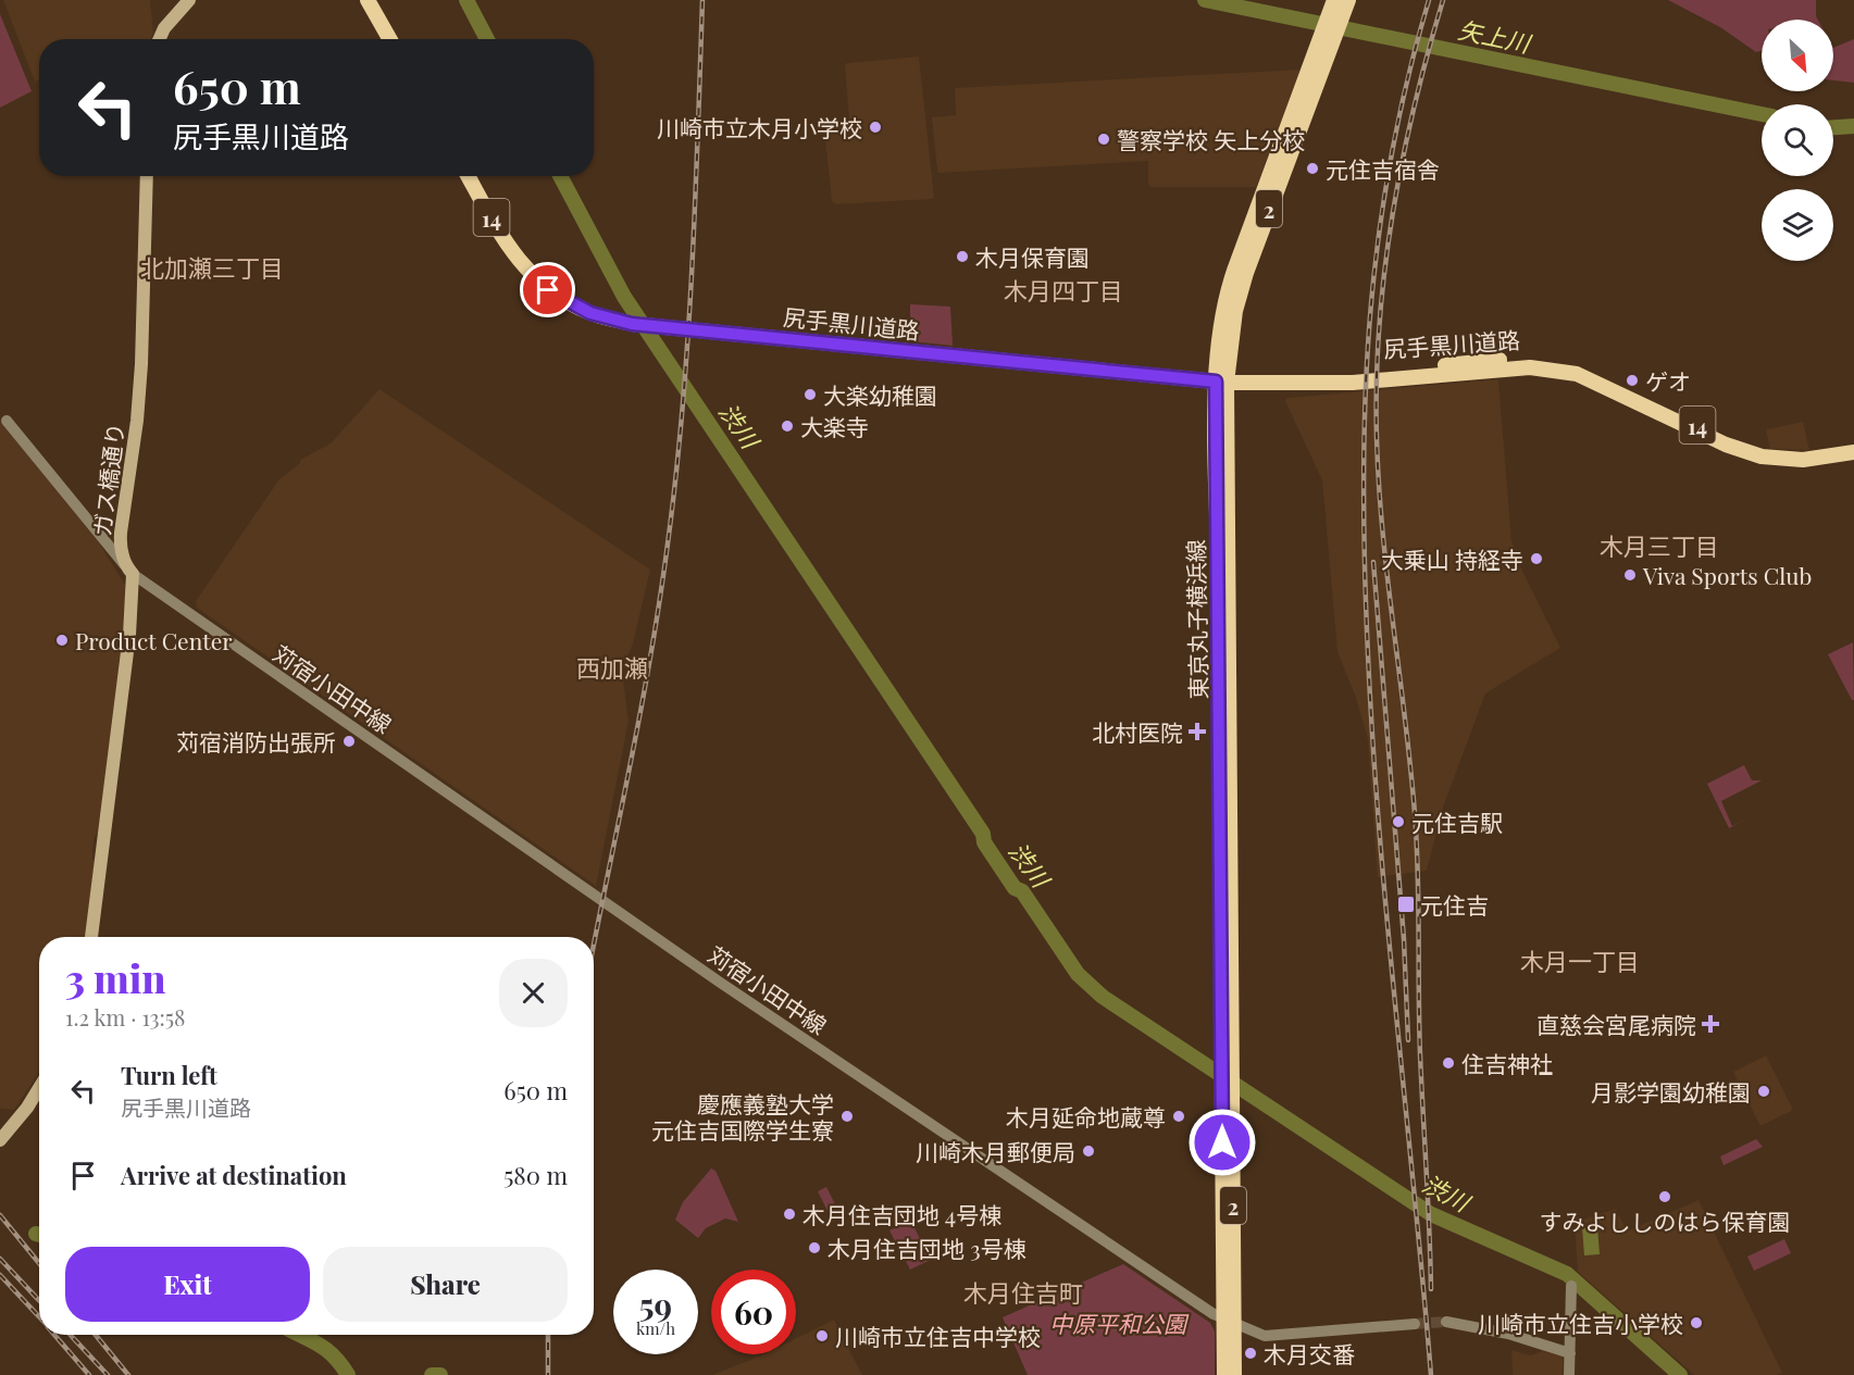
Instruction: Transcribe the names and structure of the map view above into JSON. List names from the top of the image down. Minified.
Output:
{"streets":{"main road":["2","14","尻手黒川道路","ガス橋通り","東京丸子横浜線"],"street":["苅宿小田中線"]},"crossings":[["2","東京丸子横浜線"],["2","苅宿小田中線"],["尻手黒川道路","東京丸子横浜線"],["ガス橋通り","苅宿小田中線"],["東京丸子横浜線","苅宿小田中線"]],"districts":["北加瀬三丁目","木月四丁目","木月三丁目","西加瀬","木月一丁目","木月住吉町"],"water":["矢上川","渋川"],"parks":["中原平和公園"],"places":{"other":["川崎市立木月小学校","警察学校 矢上分校","元住吉宿舎","木月保育園","ゲオ","大楽幼稚園","大楽寺","大乗山 持経寺","Viva Sports Club","Product Center","苅宿消防出張所","元住吉駅","住吉神社","月影学園幼稚園","慶應義塾大学 元住吉国際学生寮","木月延命地蔵尊","川崎木月郵便局","すみよししのはら保育園","木月住吉団地 4号棟","木月住吉団地 3号棟","川崎市立住吉小学校","川崎市立住吉中学校","木月交番"],"health":["北村医院","直慈会宮尾病院"],"transit":["元住吉"]},"north":"bottom right","page":{"turn":["650 m","尻手黒川道路"],"heading":["3 min","1.2 km · 13:58"],"list":[{"name":"Turn left","note":"尻手黒川道路","value":"650 m"},{"name":"Arrive at destination","value":"580 m"}],"buttons":["Exit","Share"],"speed":"59 km/h","limit":"60"}}
